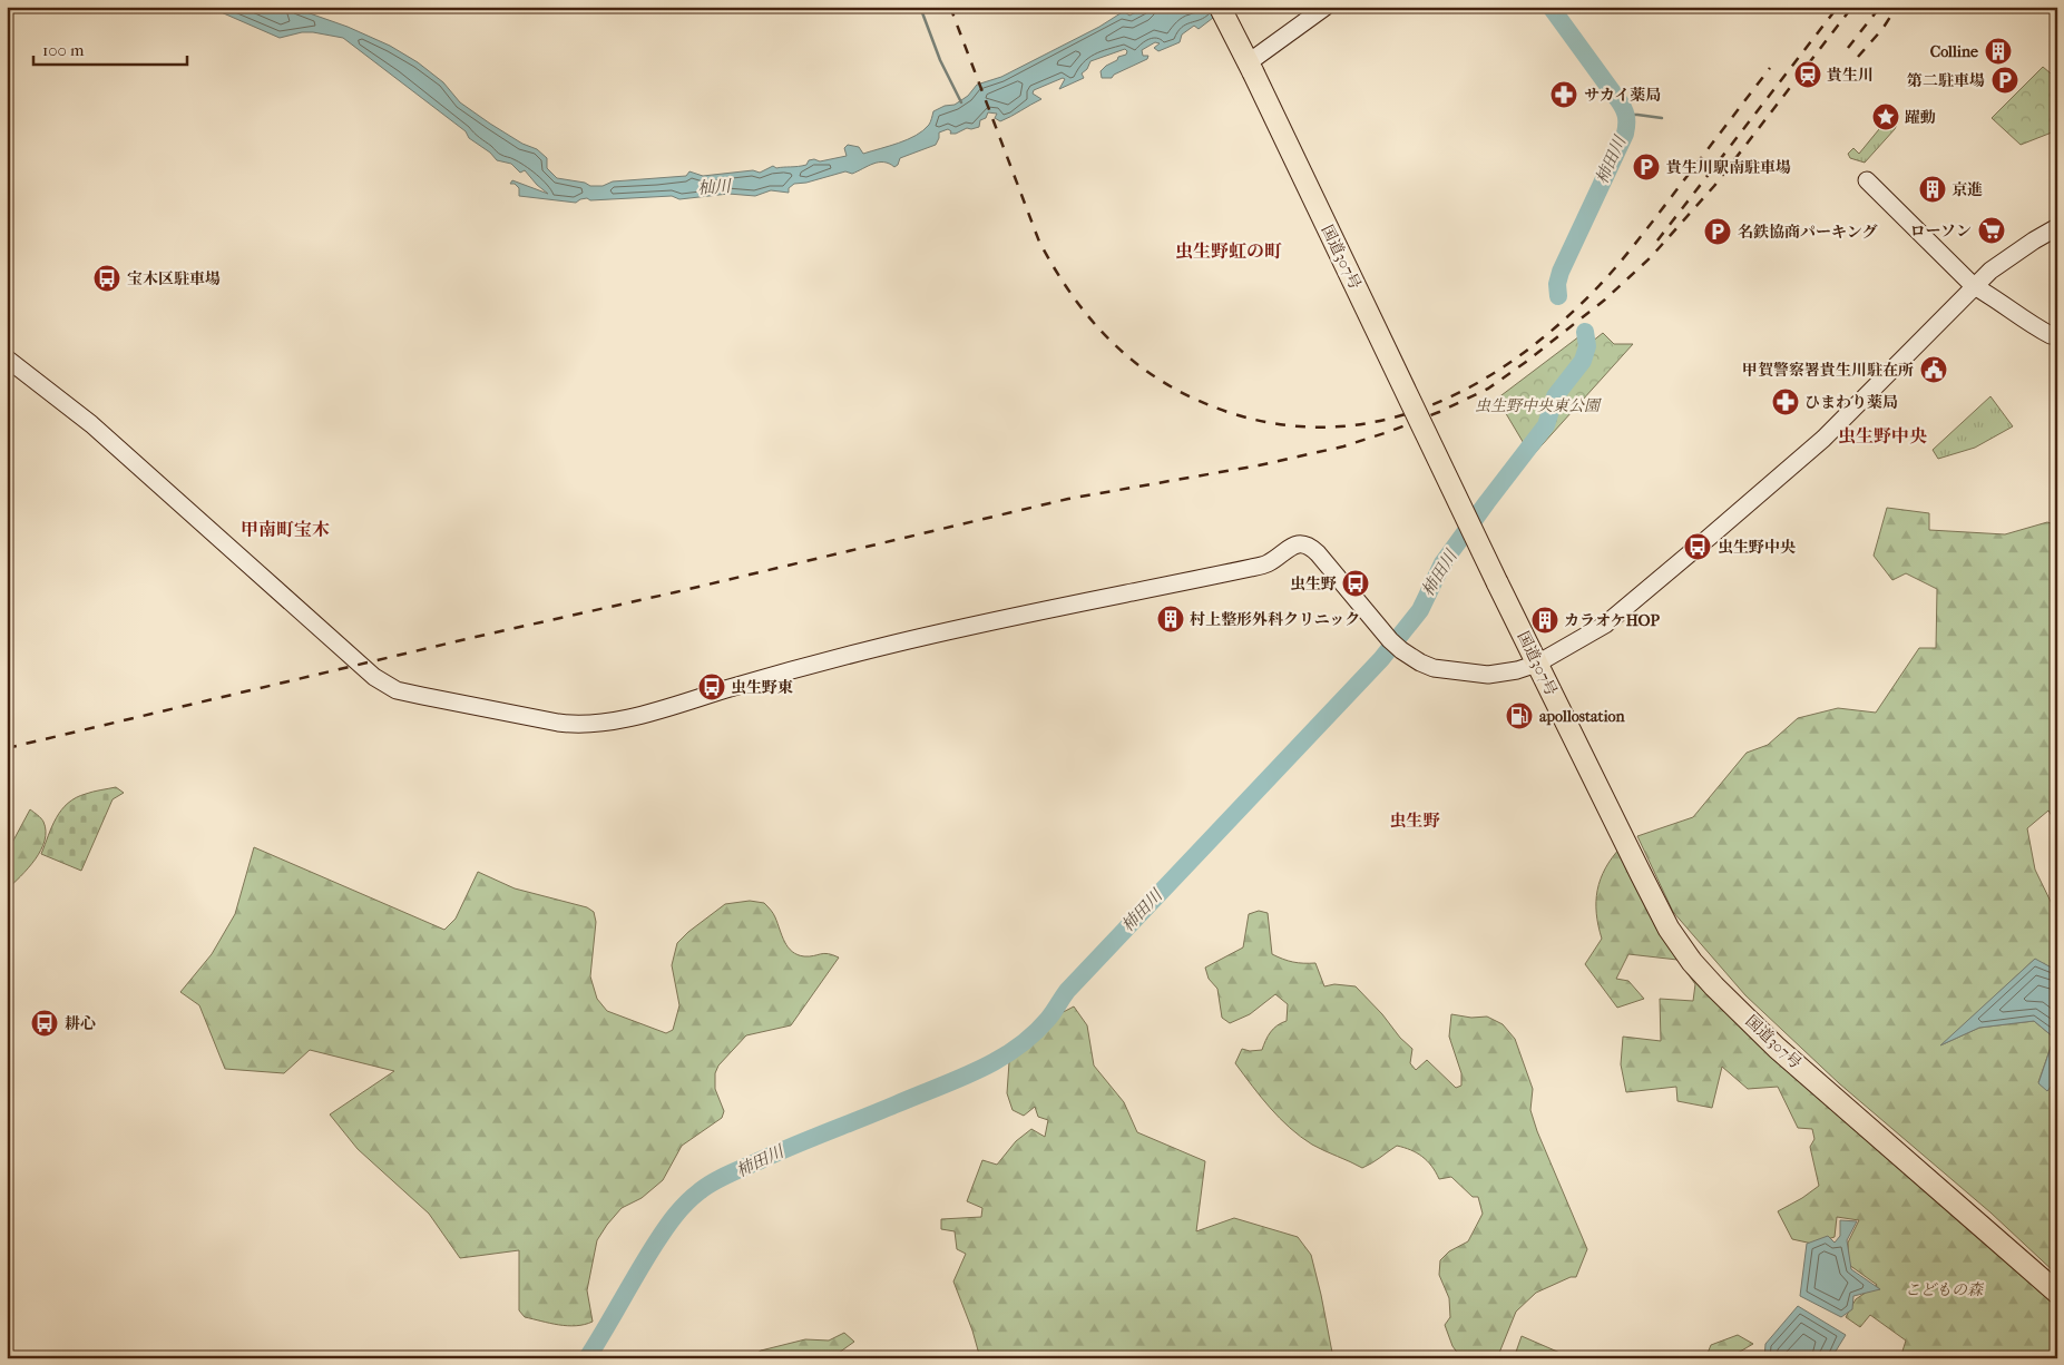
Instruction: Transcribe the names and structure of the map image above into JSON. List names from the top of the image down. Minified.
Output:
{"streets":{"highway":["国道307号"]},"districts":["虫生野虹の町","虫生野中央","甲南町宝木","虫生野"],"water":["柿田川","杣川"],"parks":["虫生野中央東公園","こどもの森"],"places":{"building":["Colline","京進","村上整形外科クリニック","カラオケHOP"],"station":["貴生川"],"parking":["第二駐車場","貴生川駅南駐車場","名鉄協商パーキング"],"pharmacy":["サカイ薬局","ひまわり薬局"],"place":["躍動"],"supermarket":["ローソン"],"bus stop":["宝木区駐車場","虫生野中央","虫生野","虫生野東","耕心"],"public building":["甲賀警察署貴生川駐在所"],"fuel station":["apollostation"]},"scale_bar":"100 m"}
